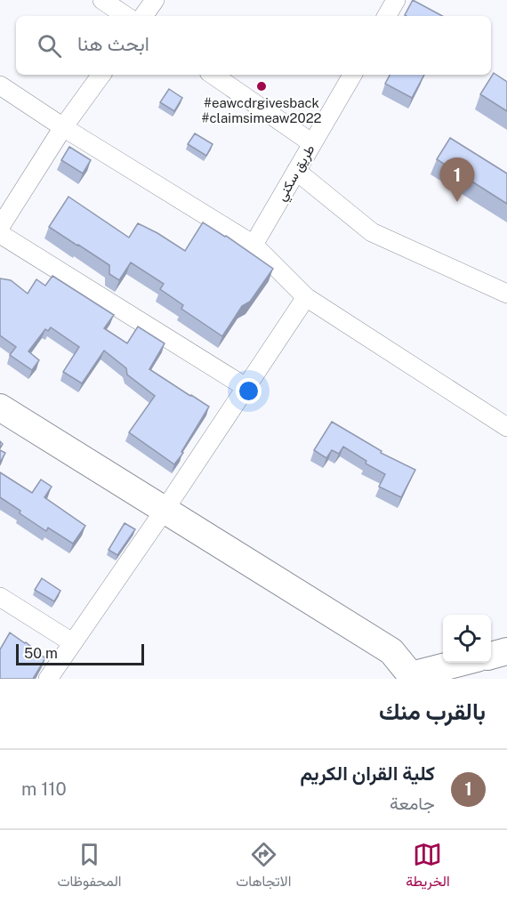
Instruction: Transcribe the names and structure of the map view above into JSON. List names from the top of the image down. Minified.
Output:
{"streets":{"street":["طريق سكني"]},"places":["#eawcdrgivesback #claimsimeaw2022"],"scale_bar":"50 m","page":{"search":"ابحث هنا","pins":"1","scale":"50 m","heading":"بالقرب منك","list":[{"mark":"1","name":"كلية القران الكريم","note":"جامعة","value":"110 m"}],"nav":["الخريطة","الاتجاهات","المحفوظات"]}}
